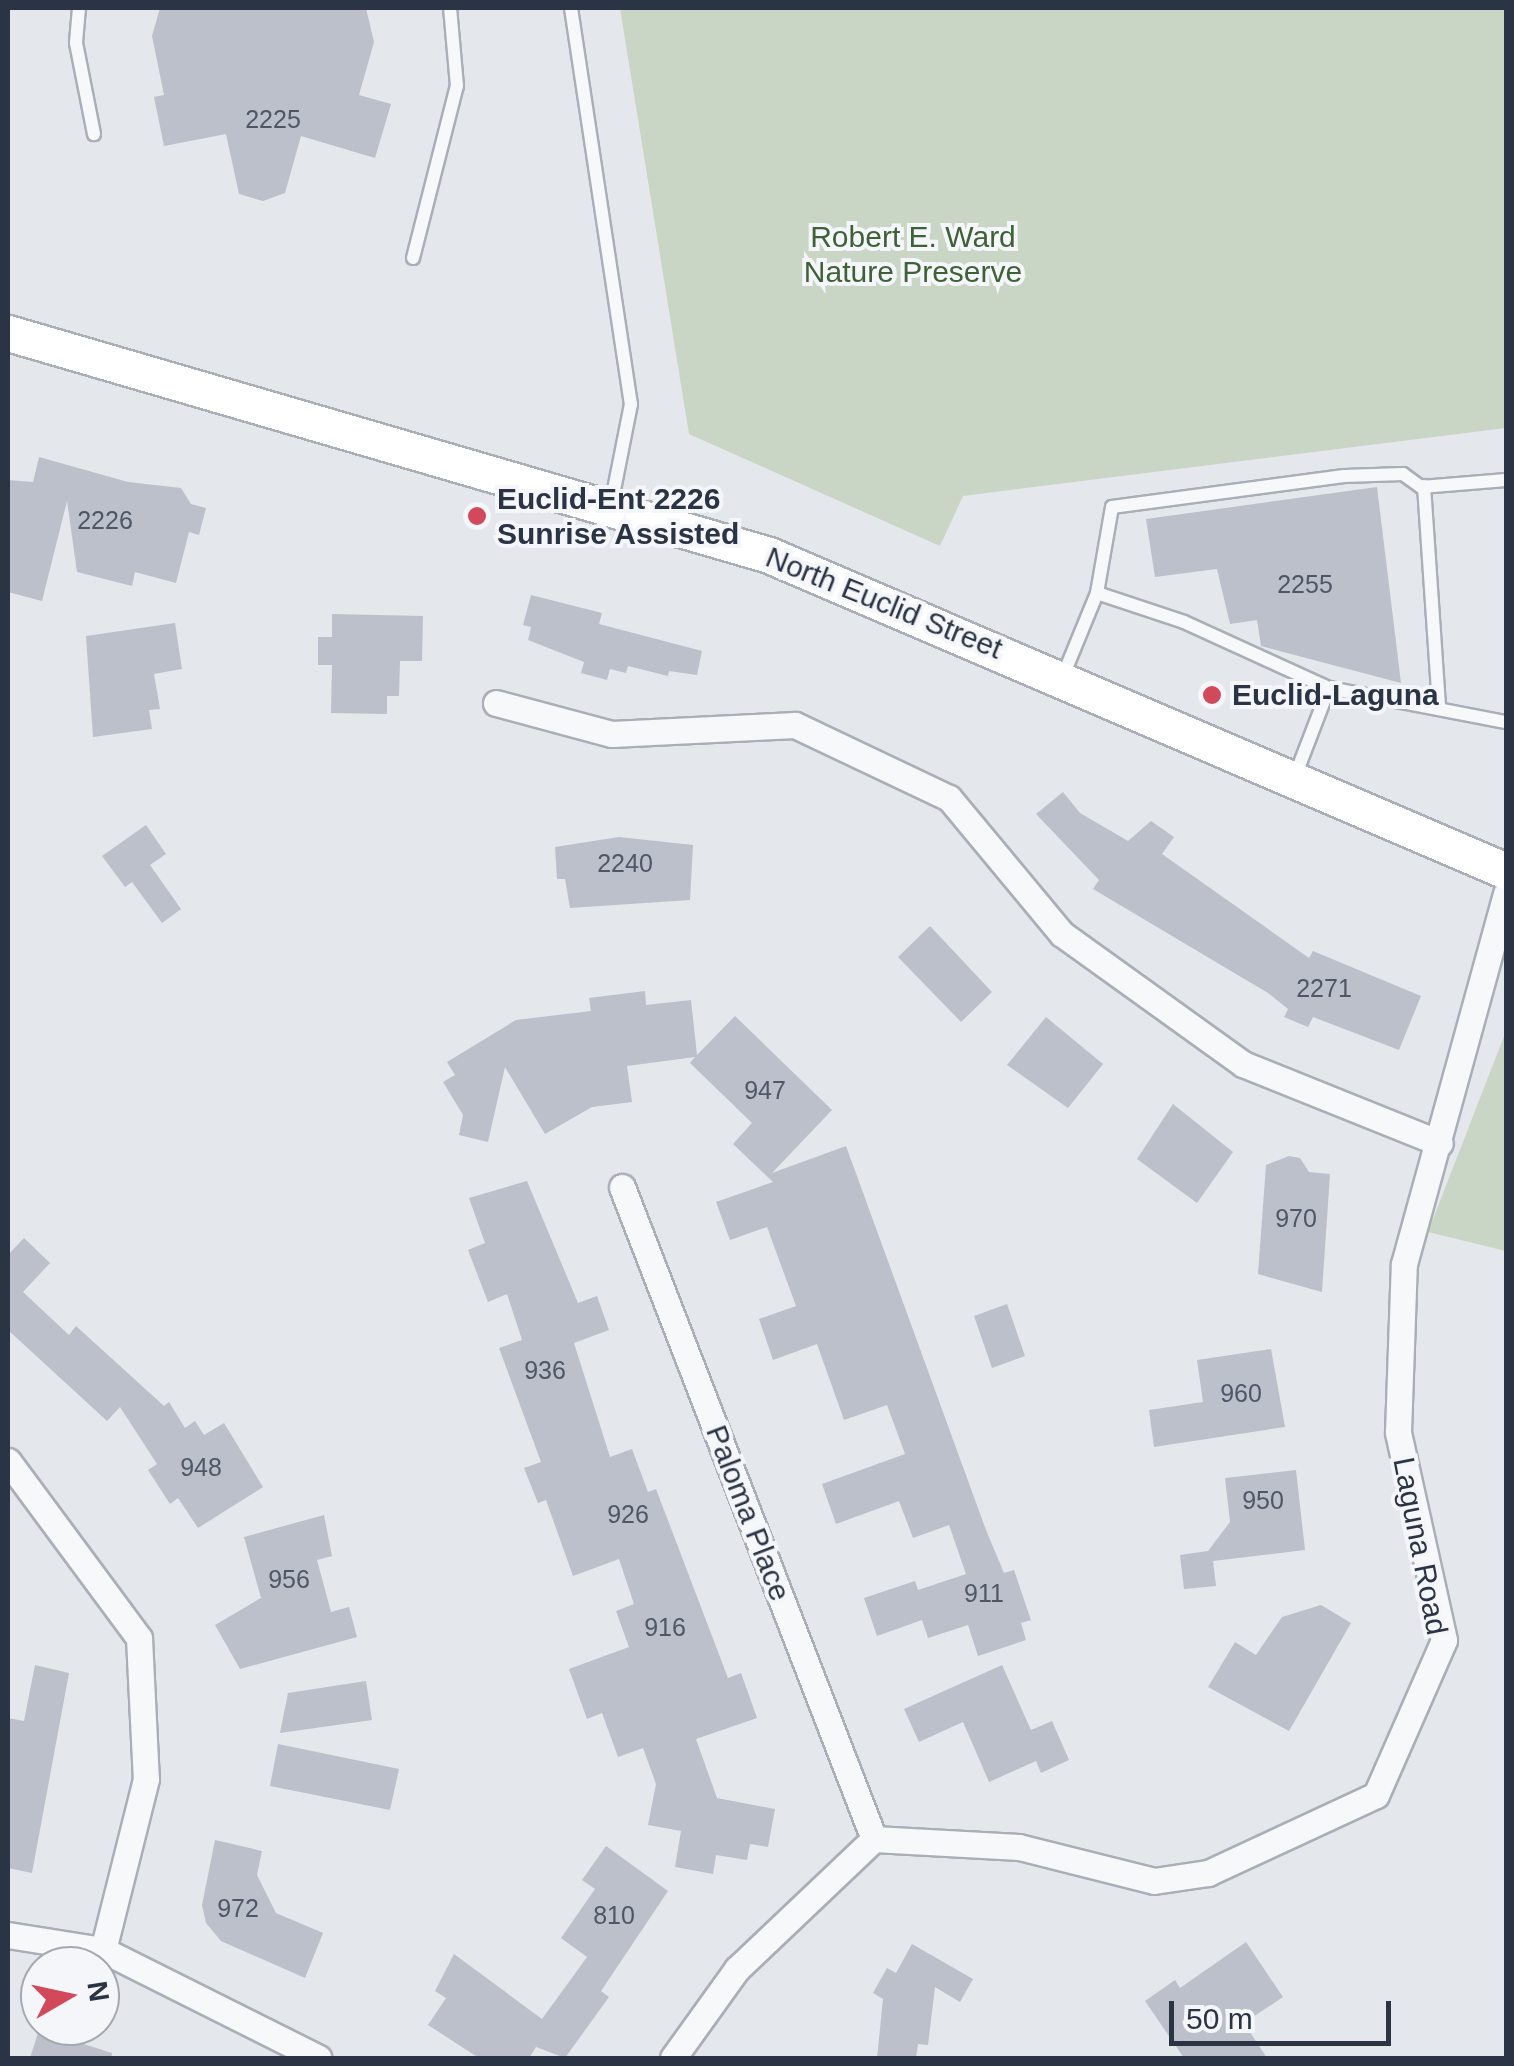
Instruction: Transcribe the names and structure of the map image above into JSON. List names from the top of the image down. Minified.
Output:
{"streets":{"main road":["North Euclid Street"],"street":["Paloma Place","Laguna Road"]},"crossings":[["Paloma Place","Laguna Road"]],"parks":["Robert E. Ward Nature Preserve"],"places":["Euclid-Ent 2226 Sunrise Assisted","Euclid-Laguna"],"house_numbers":["2225","2226","2255","2240","2271","947","970","936","960","948","950","926","956","911","916","972","810"],"scale_bar":"50 m","north":"right"}
